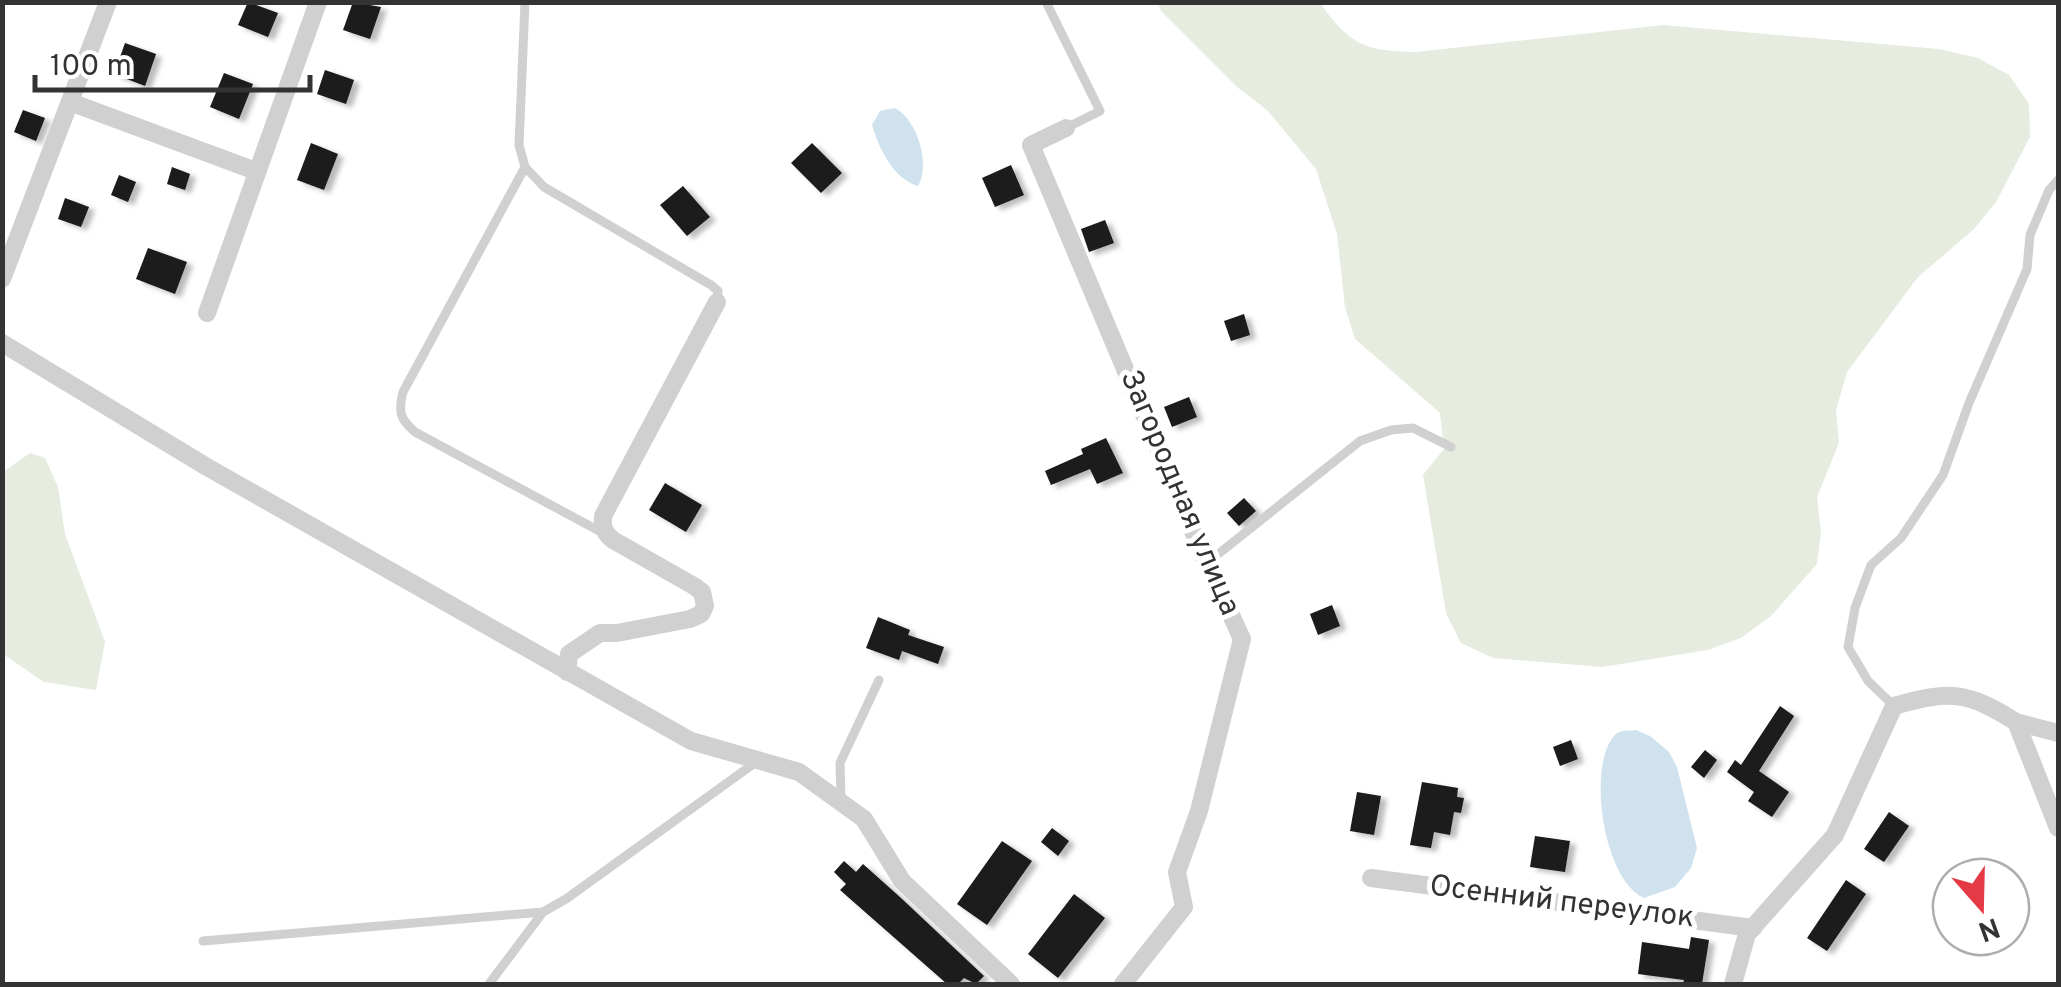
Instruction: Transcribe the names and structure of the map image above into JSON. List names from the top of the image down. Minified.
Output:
{"streets":{"street":["Загородная улица","Осенний переулок"]},"scale_bar":"100 m","north":"bottom"}
